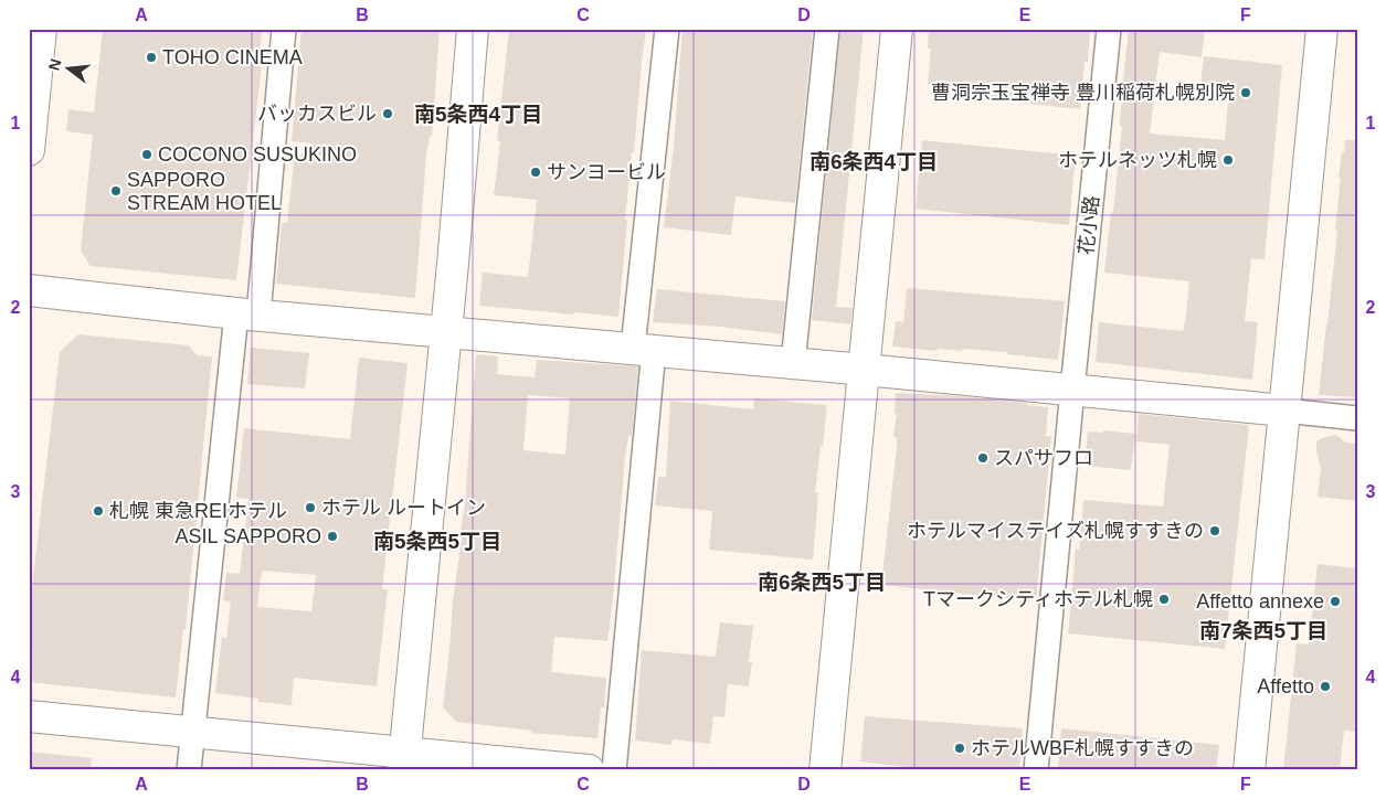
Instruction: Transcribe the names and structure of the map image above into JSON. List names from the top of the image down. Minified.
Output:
{"streets":{"street":["花小路"]},"districts":["南5条西4丁目","南6条西4丁目","南5条西5丁目","南6条西5丁目","南7条西5丁目"],"places":["TOHO CINEMA","曹洞宗玉宝禅寺 豊川稲荷札幌別院","バッカスビル","COCONO SUSUKINO","ホテルネッツ札幌","サンヨービル","SAPPORO STREAM HOTEL","スパサフロ","ホテル ルートイン","札幌 東急REIホテル","ホテルマイステイズ札幌すすきの","ASIL SAPPORO","Tマークシティホテル札幌","Affetto annexe","Affetto","ホテルWBF札幌すすきの"],"north":"left","grid":{"columns":["A","B","C","D","E","F"],"rows":["1","2","3","4"]}}
